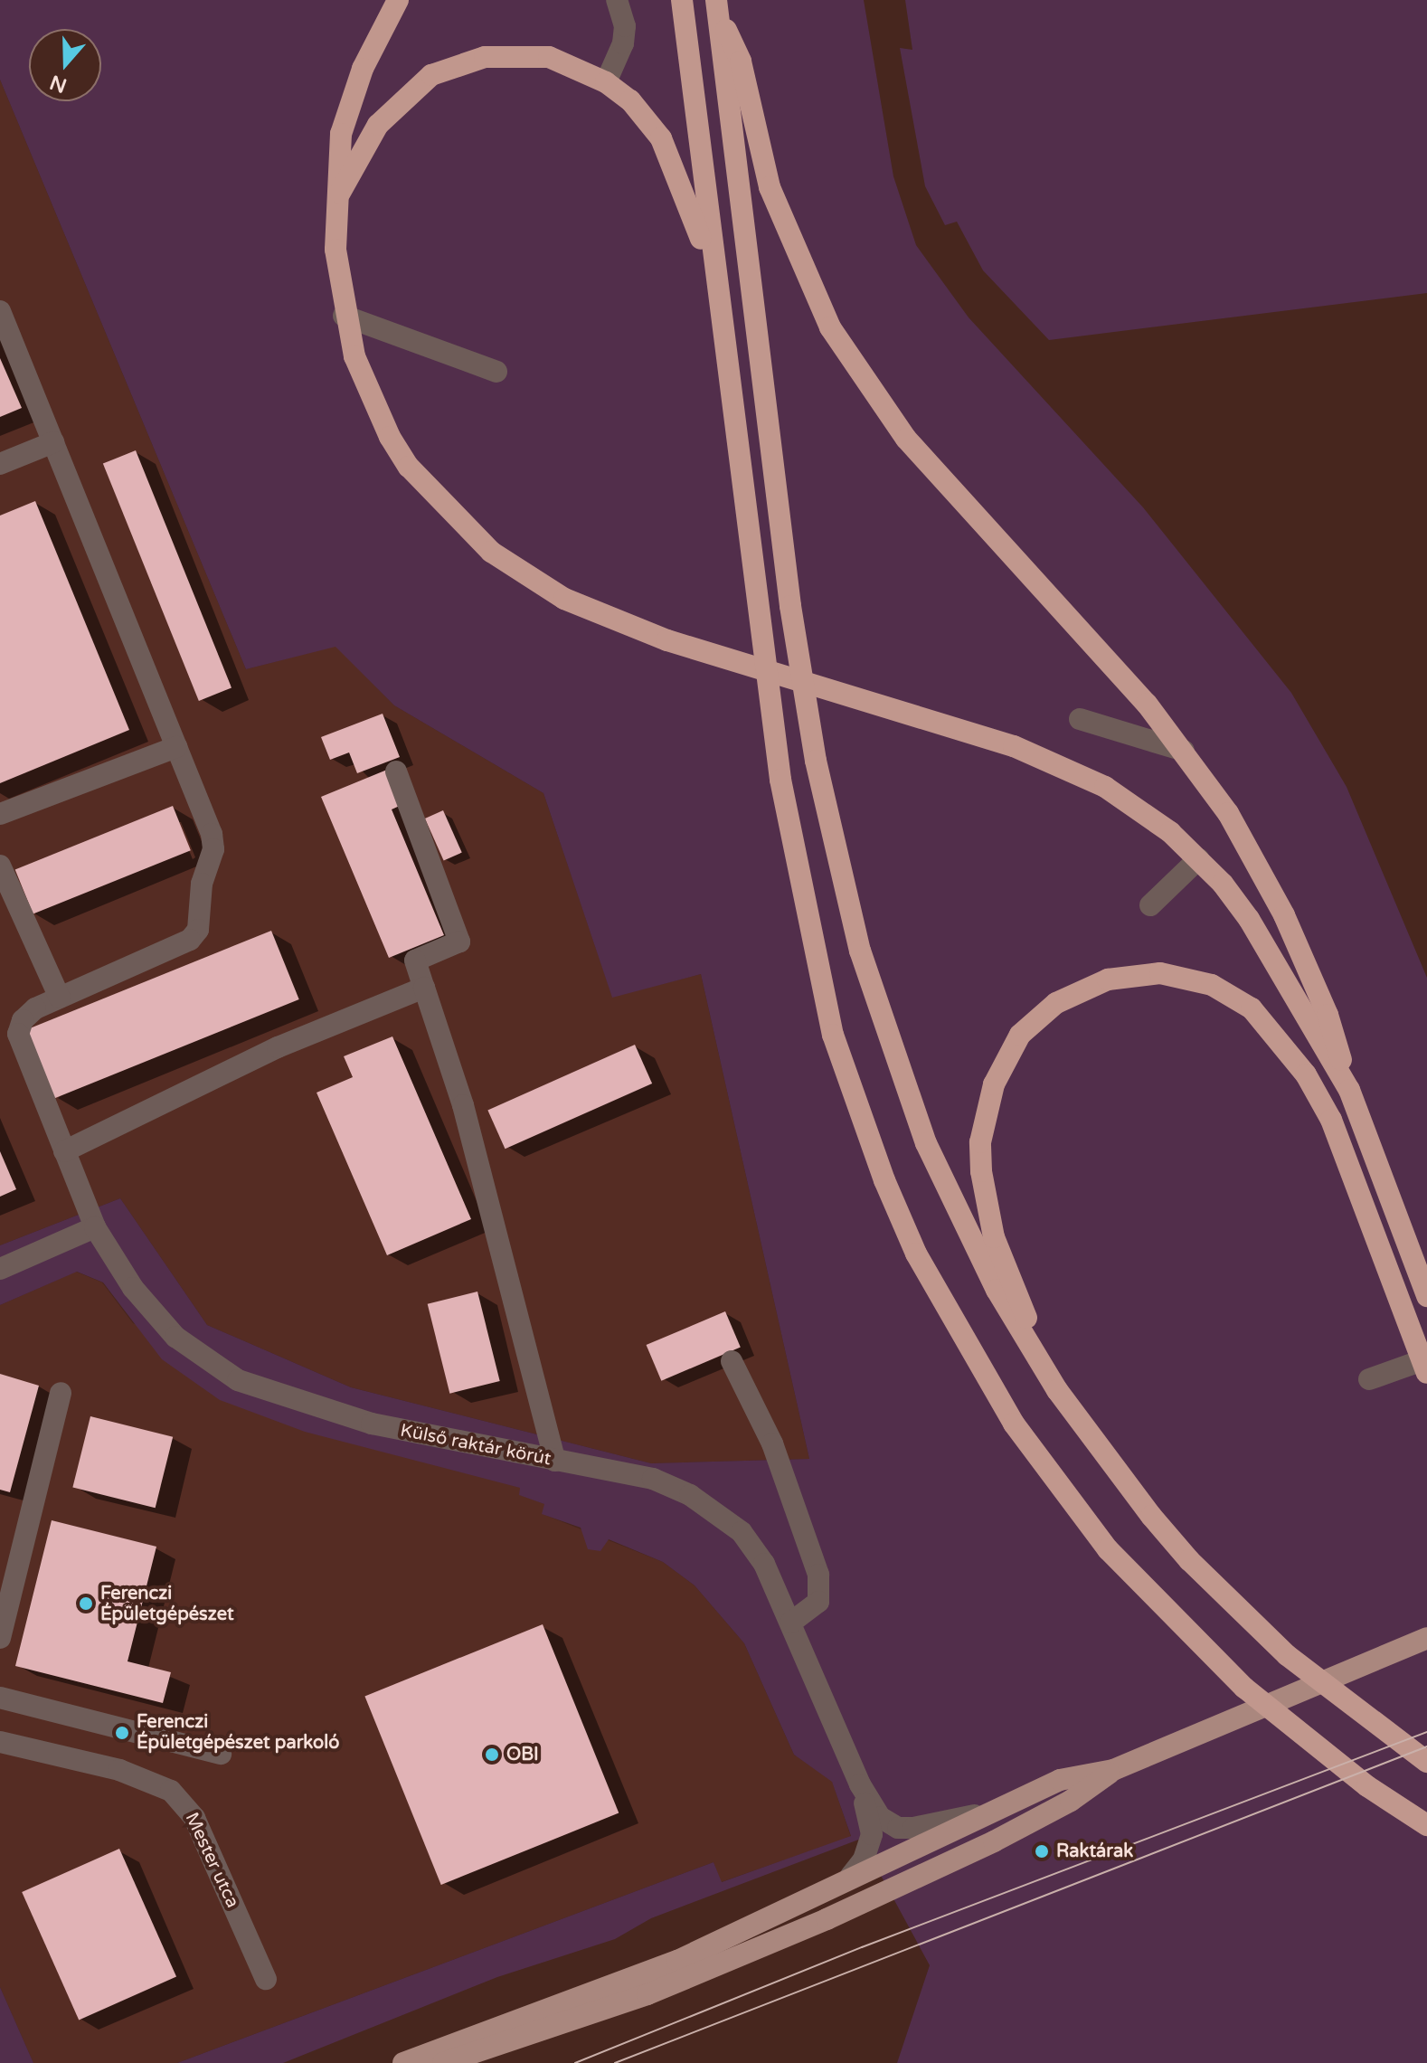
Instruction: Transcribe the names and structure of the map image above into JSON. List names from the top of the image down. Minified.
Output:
{"streets":{"street":["Külső raktár körút","Mester utca"]},"places":["Ferenczi Épületgépészet","Ferenczi Épületgépészet parkoló","OBI","Raktárak"],"north":"bottom"}
